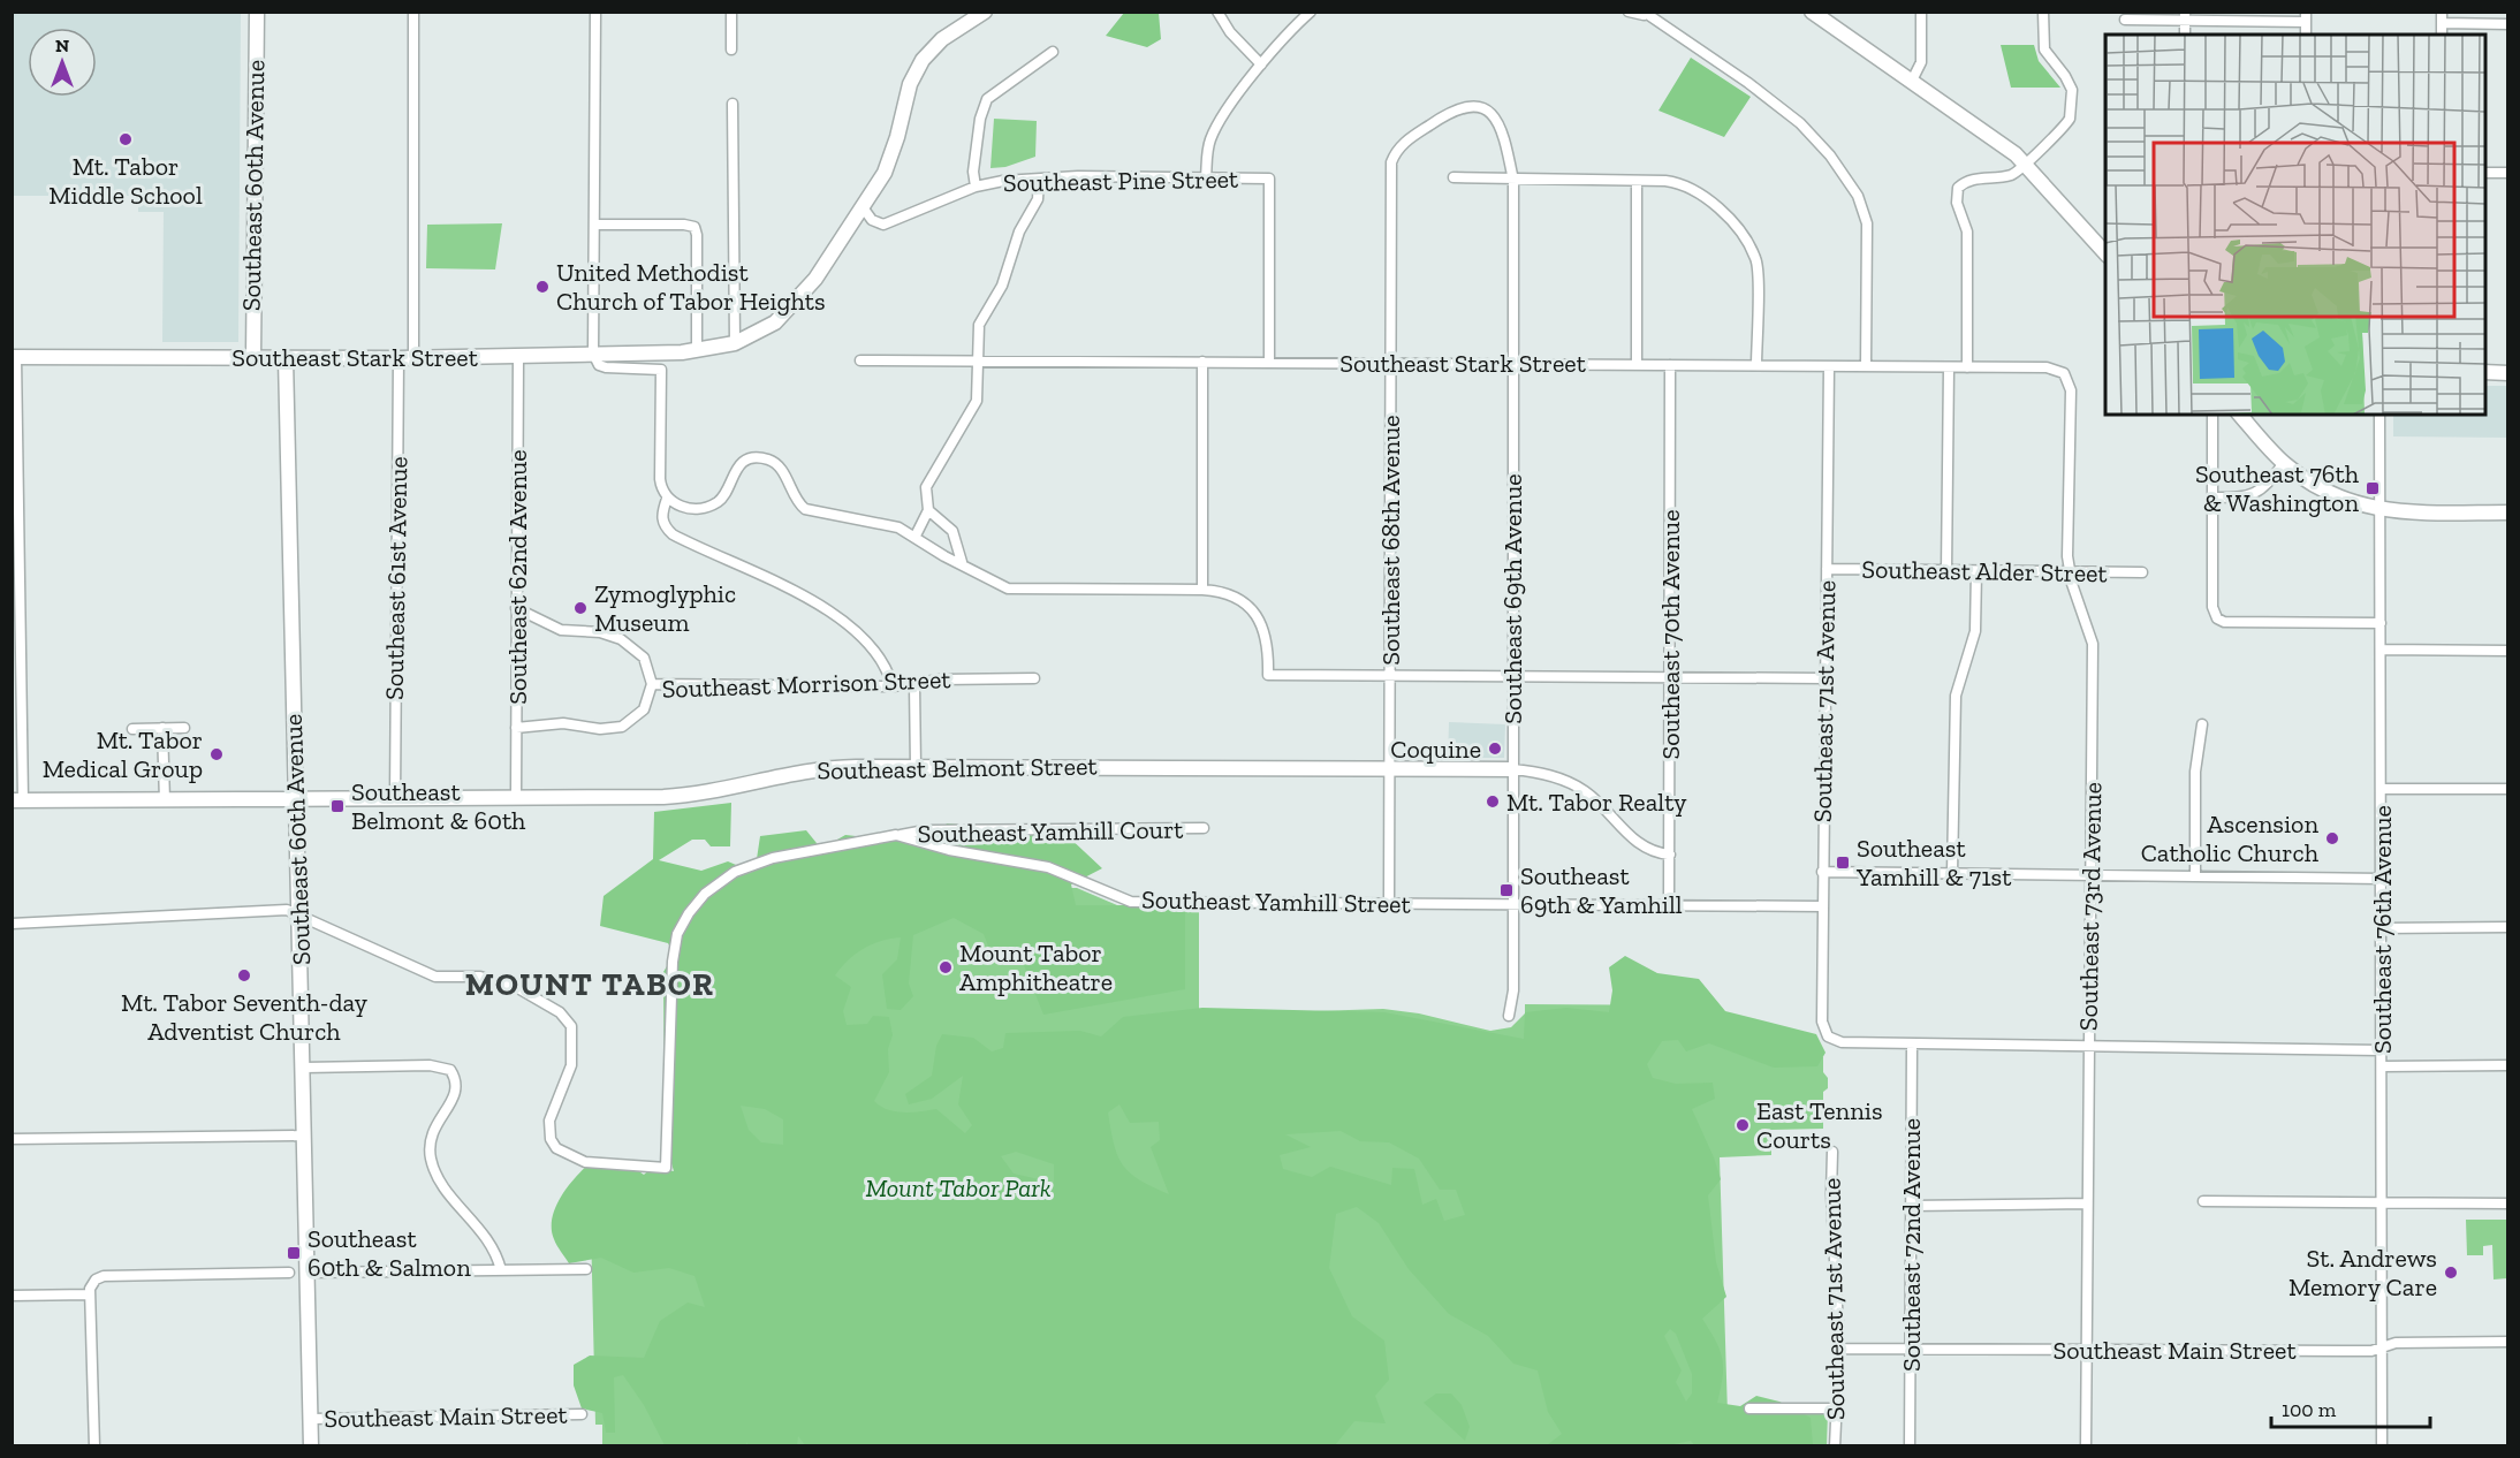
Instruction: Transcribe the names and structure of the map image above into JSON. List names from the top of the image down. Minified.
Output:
{"streets":{"street":["Southeast Pine Street","Southeast 60th Avenue","Southeast Stark Street","Southeast 68th Avenue","Southeast Alder Street","Southeast 62nd Avenue","Southeast 61st Avenue","Southeast 69th Avenue","Southeast 70th Avenue","Southeast Morrison Street","Southeast 71st Avenue","Southeast Belmont Street","Southeast Yamhill Court","Southeast Yamhill Street","Southeast 73rd Avenue","Southeast 76th Avenue","Southeast 72nd Avenue","Southeast Main Street"]},"crossings":[["Southeast Pine Street","Southeast Stark Street"],["Southeast 60th Avenue","Southeast Stark Street"],["Southeast 60th Avenue","Southeast Belmont Street"],["Southeast 60th Avenue","Southeast Yamhill Street"],["Southeast 60th Avenue","Southeast Main Street"],["Southeast Stark Street","Southeast 68th Avenue"],["Southeast Stark Street","Southeast 62nd Avenue"],["Southeast Stark Street","Southeast 61st Avenue"],["Southeast Stark Street","Southeast 69th Avenue"],["Southeast Stark Street","Southeast 70th Avenue"],["Southeast Stark Street","Southeast 71st Avenue"],["Southeast Stark Street","Southeast 73rd Avenue"],["Southeast 68th Avenue","Southeast 69th Avenue"],["Southeast 68th Avenue","Southeast Belmont Street"],["Southeast 68th Avenue","Southeast Yamhill Street"],["Southeast Alder Street","Southeast 71st Avenue"],["Southeast Alder Street","Southeast 73rd Avenue"],["Southeast 62nd Avenue","Southeast Morrison Street"],["Southeast 62nd Avenue","Southeast Belmont Street"],["Southeast 61st Avenue","Southeast Belmont Street"],["Southeast 69th Avenue","Southeast Belmont Street"],["Southeast 69th Avenue","Southeast Yamhill Street"],["Southeast 70th Avenue","Southeast Belmont Street"],["Southeast 70th Avenue","Southeast Yamhill Street"],["Southeast 71st Avenue","Southeast Yamhill Street"],["Southeast 71st Avenue","Southeast 72nd Avenue"],["Southeast 71st Avenue","Southeast Main Street"],["Southeast Yamhill Court","Southeast Yamhill Street"],["Southeast 73rd Avenue","Southeast Main Street"],["Southeast 76th Avenue","Southeast Main Street"],["Southeast 72nd Avenue","Southeast Main Street"]],"districts":["MOUNT TABOR"],"parks":["Mount Tabor Park"],"places":{"other":["Mt. Tabor Middle School","United Methodist Church of Tabor Heights","Zymoglyphic Museum","Coquine","Mt. Tabor Medical Group","Mt. Tabor Realty","Ascension Catholic Church","Mount Tabor Amphitheatre","Mt. Tabor Seventh-day Adventist Church","East Tennis Courts","St. Andrews Memory Care"],"transit":["Southeast 76th & Washington","Southeast Belmont & 60th","Southeast Yamhill & 71st","Southeast 69th & Yamhill","Southeast 60th & Salmon"]},"scale_bar":"100 m","north":"top"}
